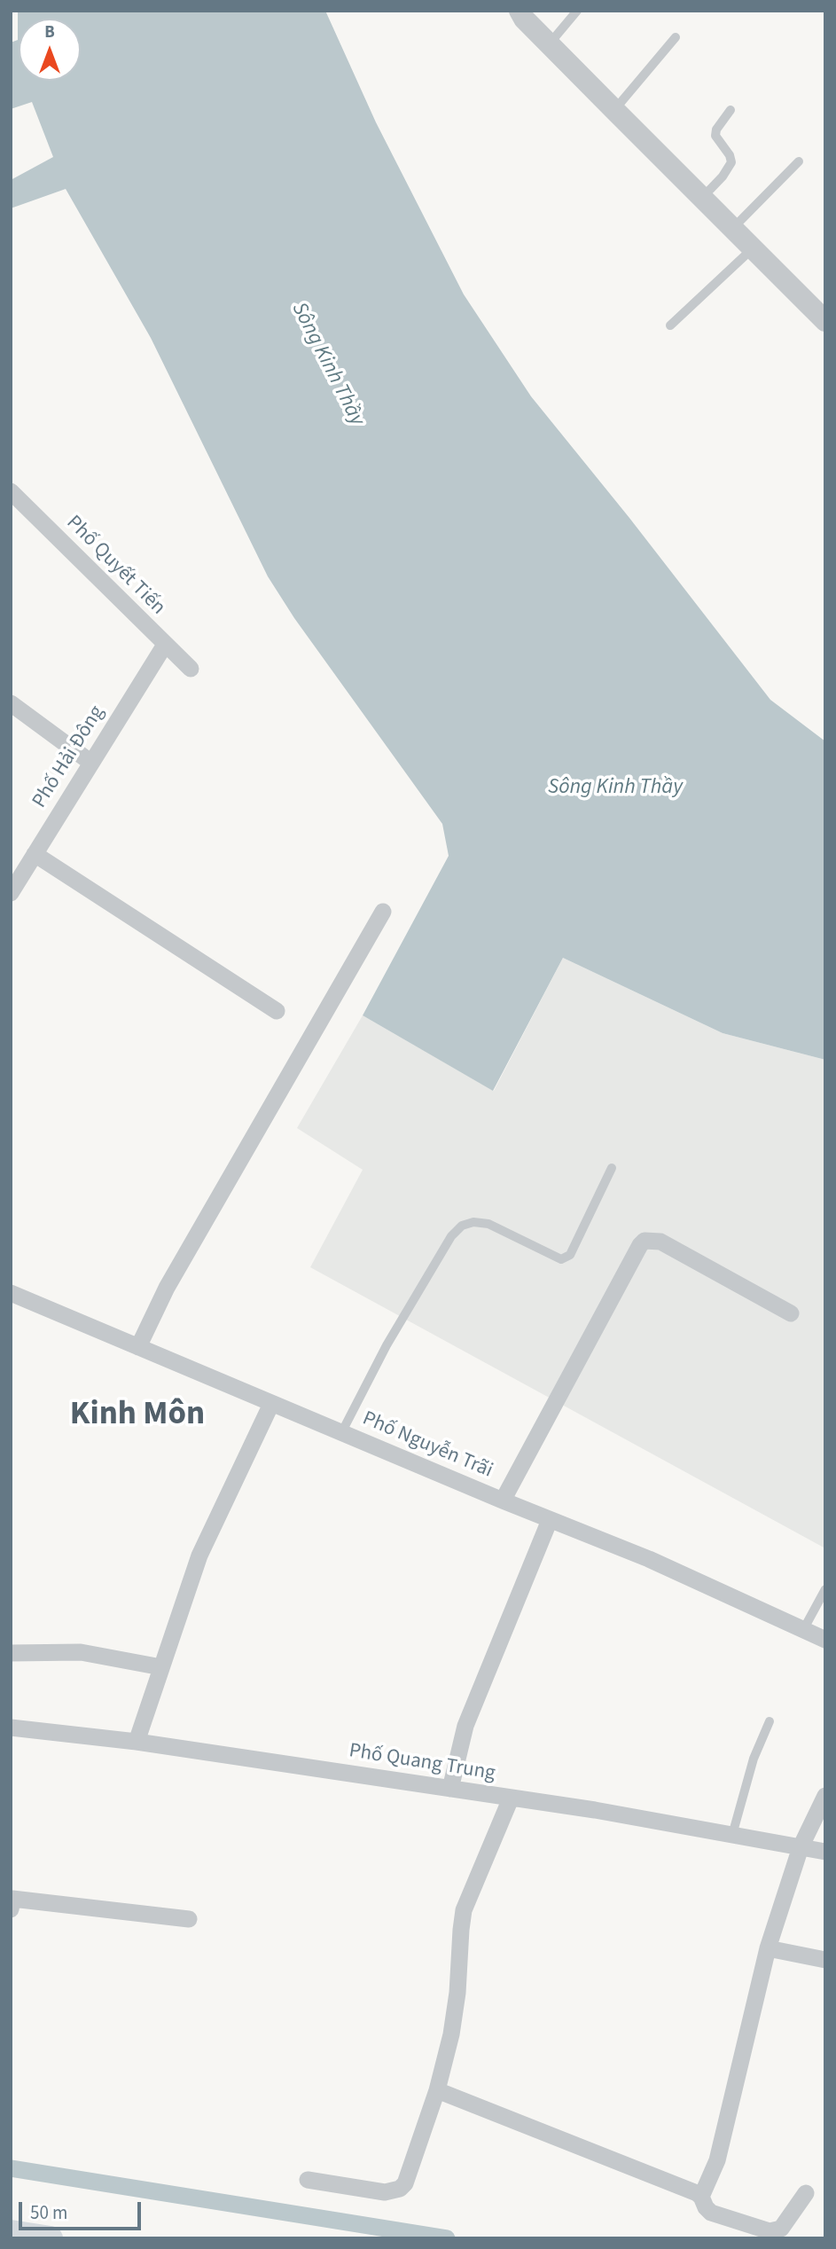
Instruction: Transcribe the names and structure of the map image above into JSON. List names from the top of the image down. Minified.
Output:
{"streets":{"street":["Phố Quyết Tiến","Phố Hải Đông","Phố Nguyễn Trãi","Phố Quang Trung"]},"crossings":[["Phố Quyết Tiến","Phố Hải Đông"]],"districts":["Kinh Môn"],"water":["Sông Kinh Thầy"],"scale_bar":"50 m","north":"top"}
